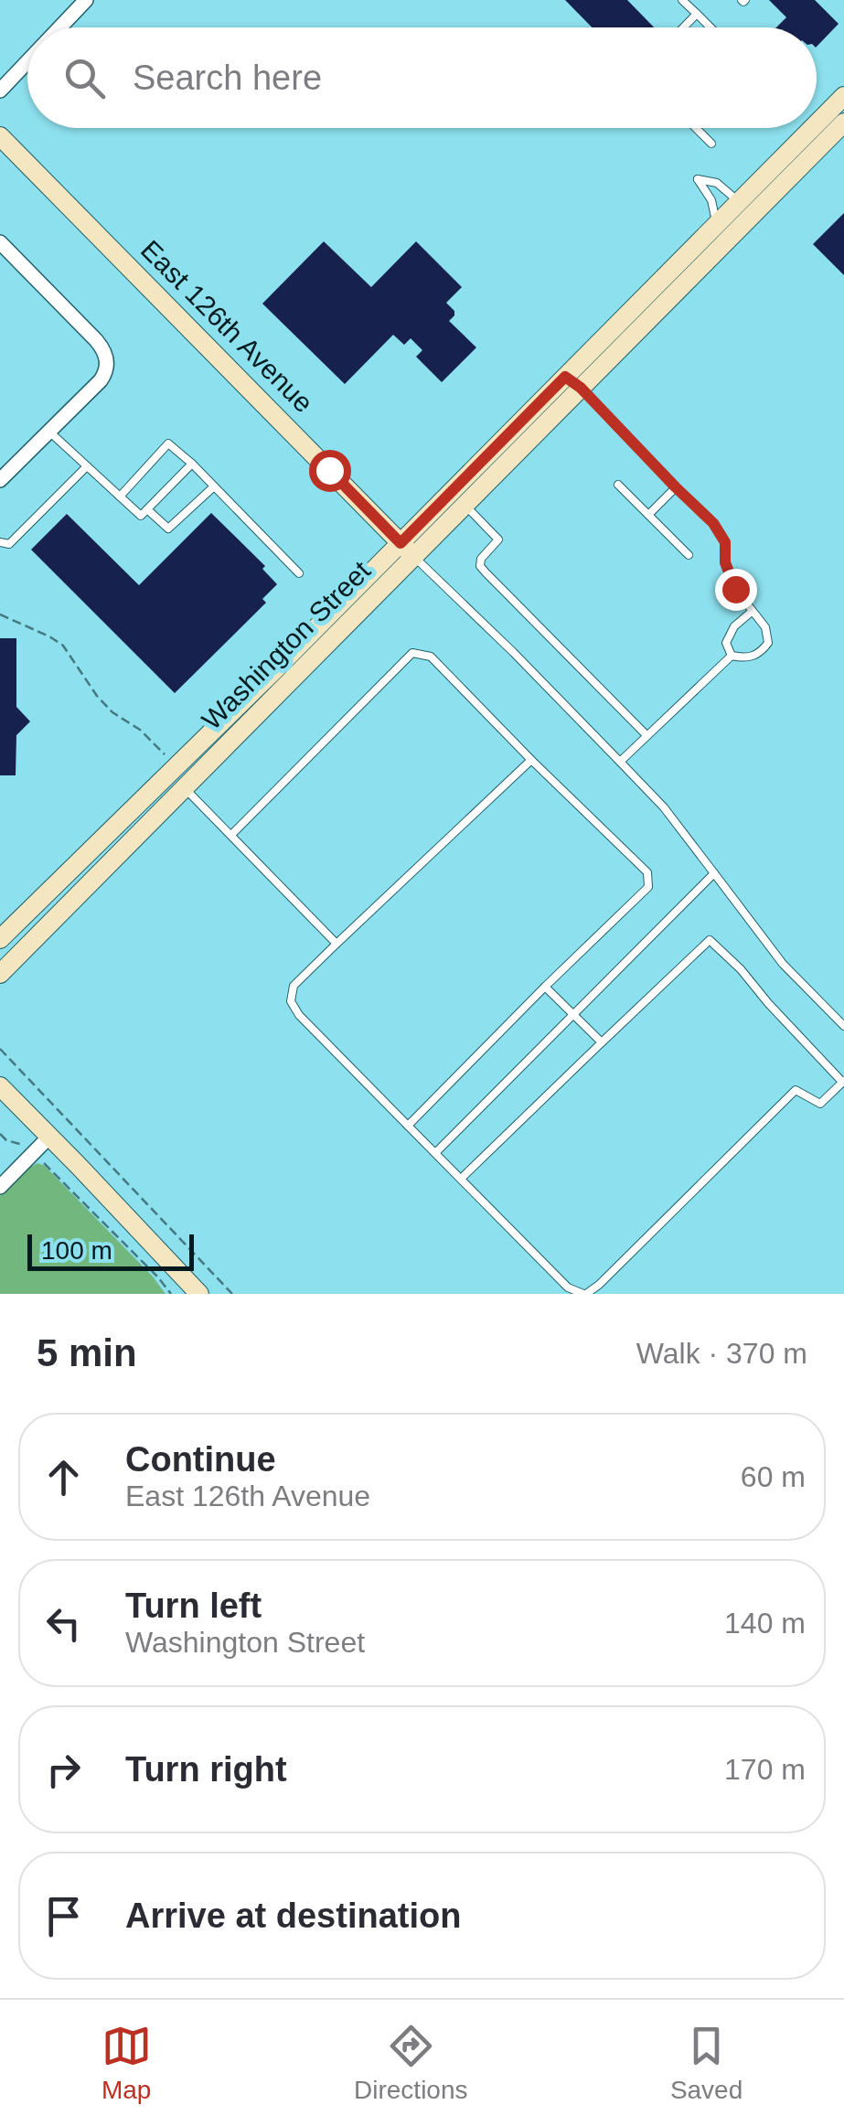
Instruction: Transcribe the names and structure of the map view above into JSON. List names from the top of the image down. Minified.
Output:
{"streets":{"main road":["East 126th Avenue","Washington Street"]},"crossings":[["East 126th Avenue","Washington Street"]],"scale_bar":"100 m","page":{"search":"Search here","scale":"100 m","heading":["5 min","Walk · 370 m"],"list":[["Continue","East 126th Avenue","60 m"],["Turn left","Washington Street","140 m"],["Turn right","170 m"],"Arrive at destination"],"nav":["Map","Directions","Saved"]}}
